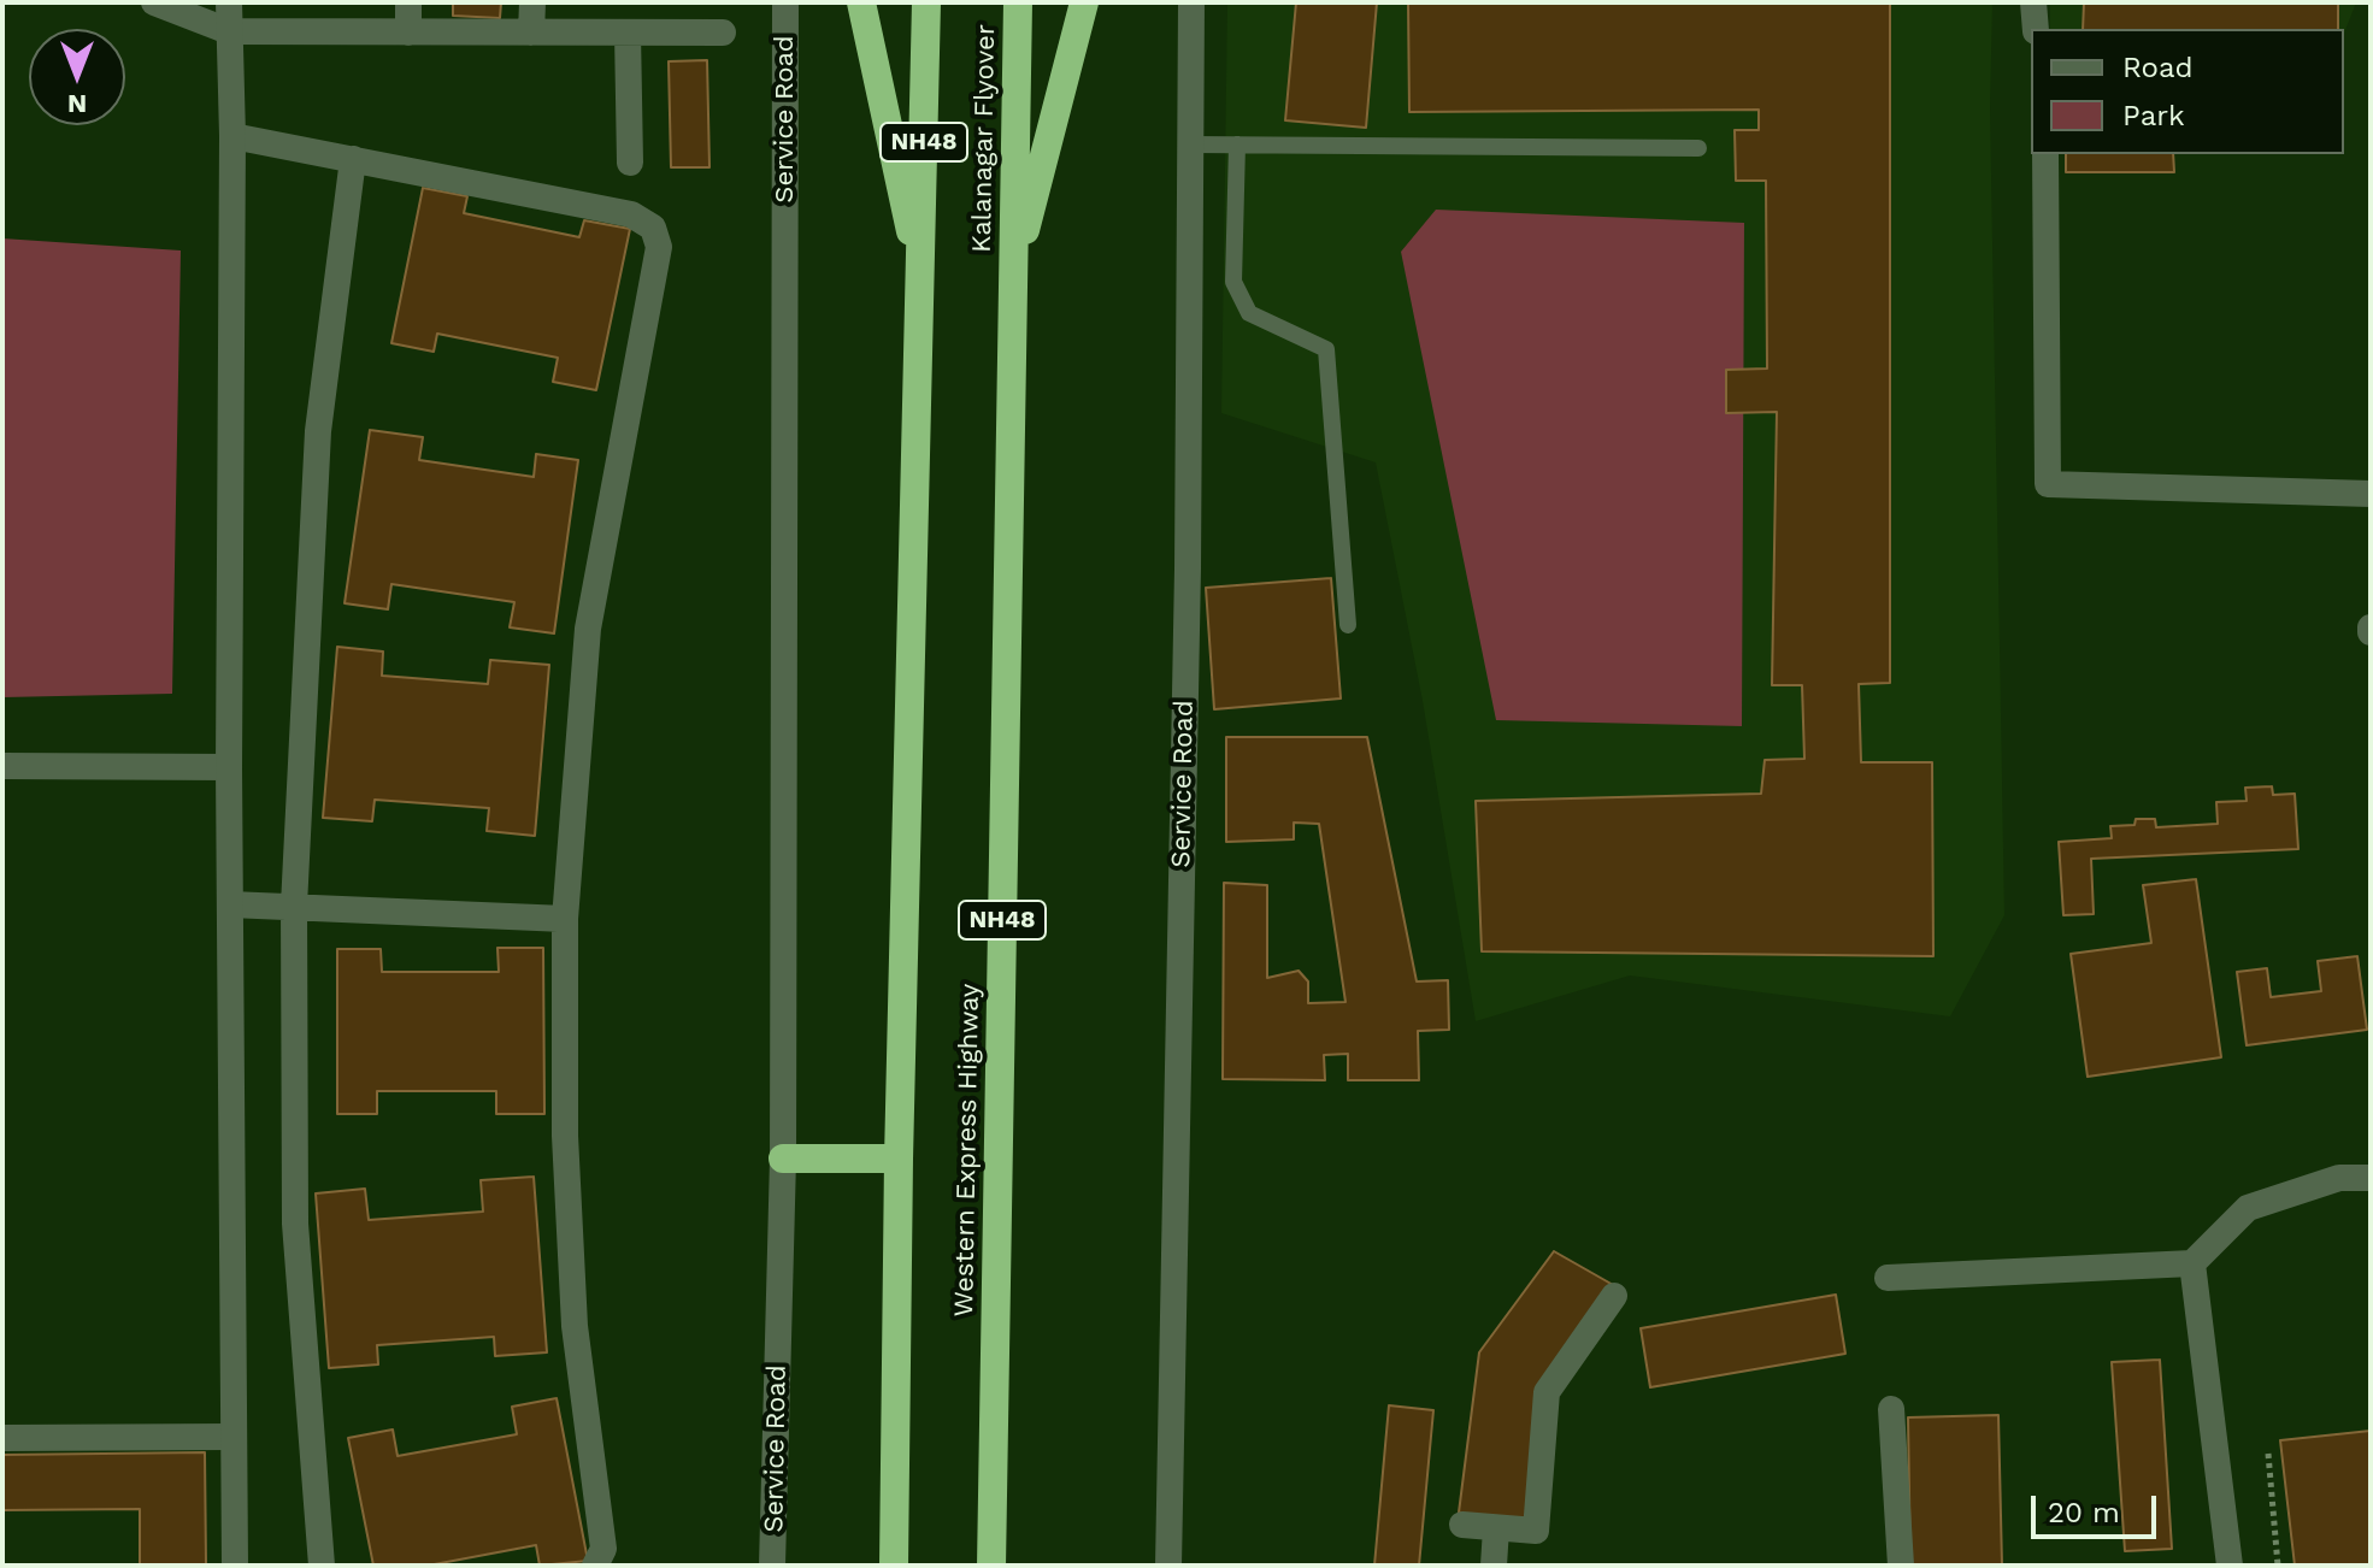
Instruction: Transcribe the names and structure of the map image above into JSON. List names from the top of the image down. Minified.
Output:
{"streets":{"highway":["Kalanagar Flyover","NH48","Western Express Highway"],"street":["Service Road"]},"crossings":[["Kalanagar Flyover","Western Express Highway"]],"legend":["Road","Park"],"scale_bar":"20 m","north":"bottom"}
